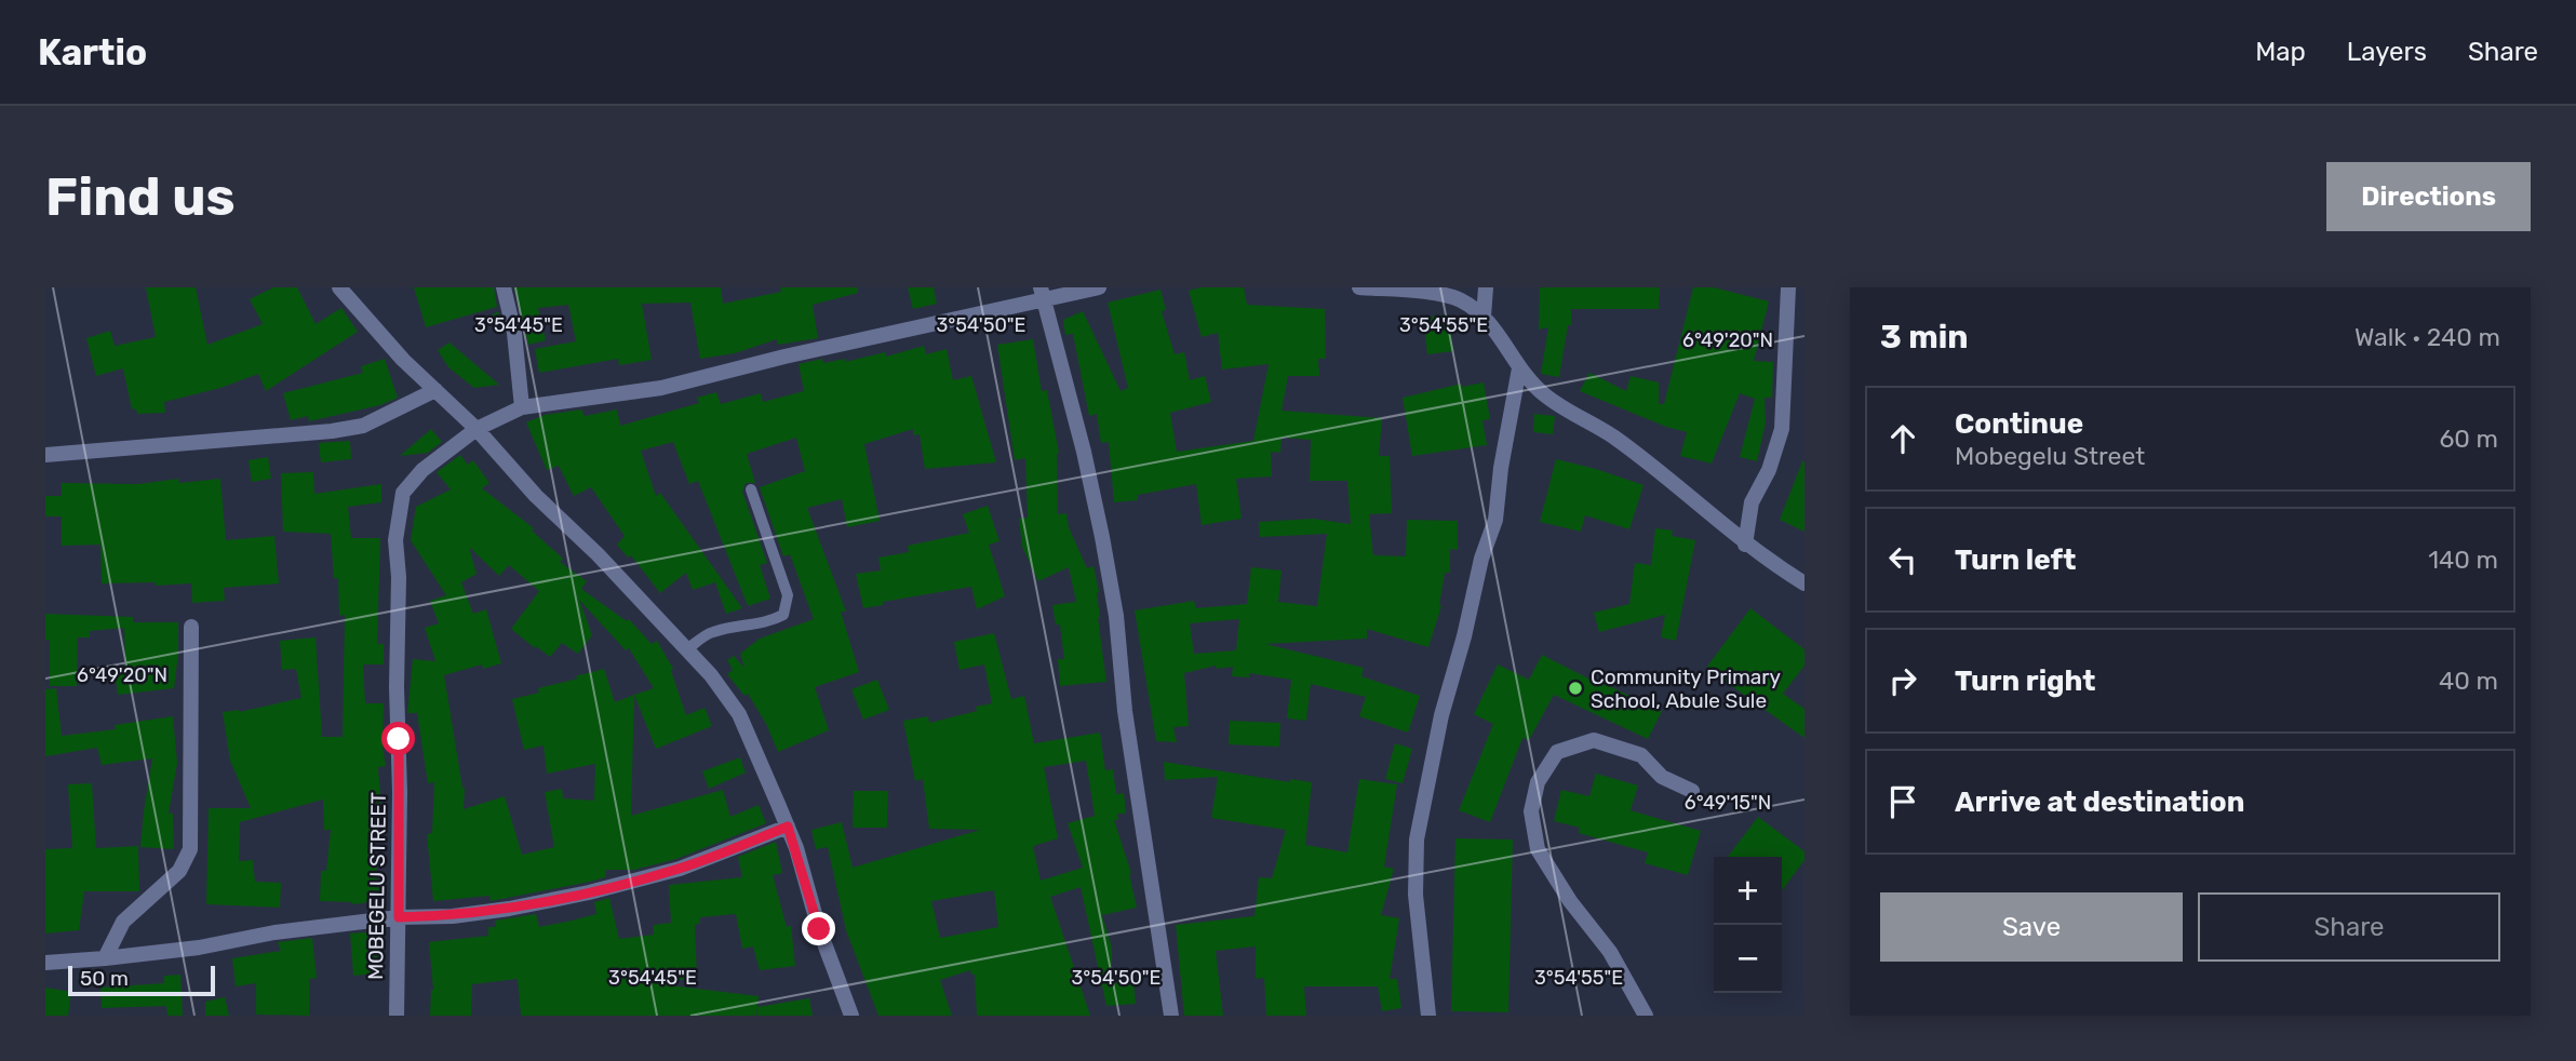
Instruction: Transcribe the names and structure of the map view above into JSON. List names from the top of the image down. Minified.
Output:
{"streets":{"street":["MOBEGELU STREET"]},"places":["Community Primary School, Abule Sule"],"scale_bar":"50 m","page":{"header":"Kartio","nav":["Map","Layers","Share"],"buttons":["Directions",["Save","Share"]],"title":"Find us","heading":["3 min","Walk · 240 m"],"list":[["Continue","Mobegelu Street","60 m"],["Turn left","140 m"],["Turn right","40 m"],"Arrive at destination"],"map_buttons":["+","−"],"scale":"50 m"},"coordinates":["3°54'45\"E","3°54'50\"E","3°54'55\"E","6°49'20\"N","6°49'15\"N"]}
